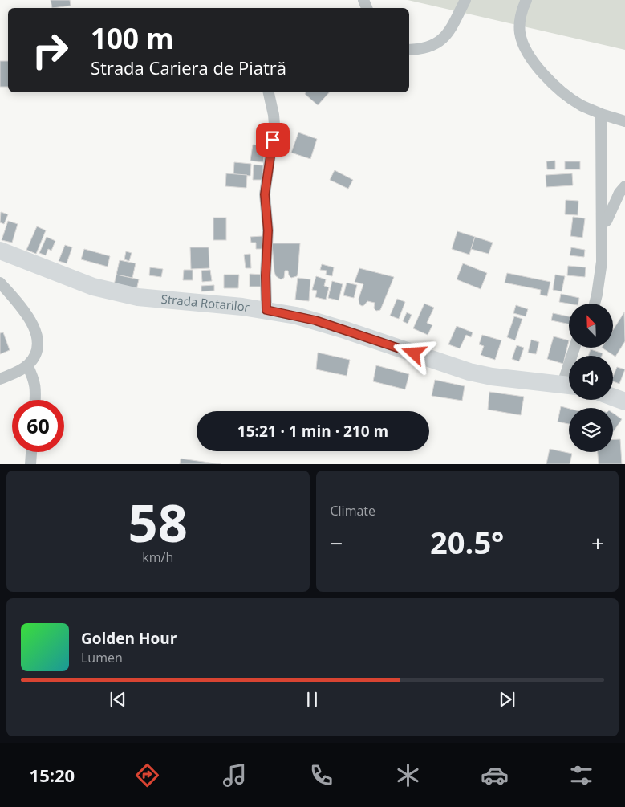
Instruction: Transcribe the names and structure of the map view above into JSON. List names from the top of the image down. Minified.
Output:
{"streets":{"main road":["Strada Rotarilor"]},"north":"top left","page":{"turn":["100 m","Strada Cariera de Piatră"],"limit":"60","trip":"15:21 · 1 min · 210 m","tile":[["58","km/h"],"Climate"],"heat":["−","20.5°","+"],"song":["Golden Hour","Lumen"],"tabs":"15:20"}}
